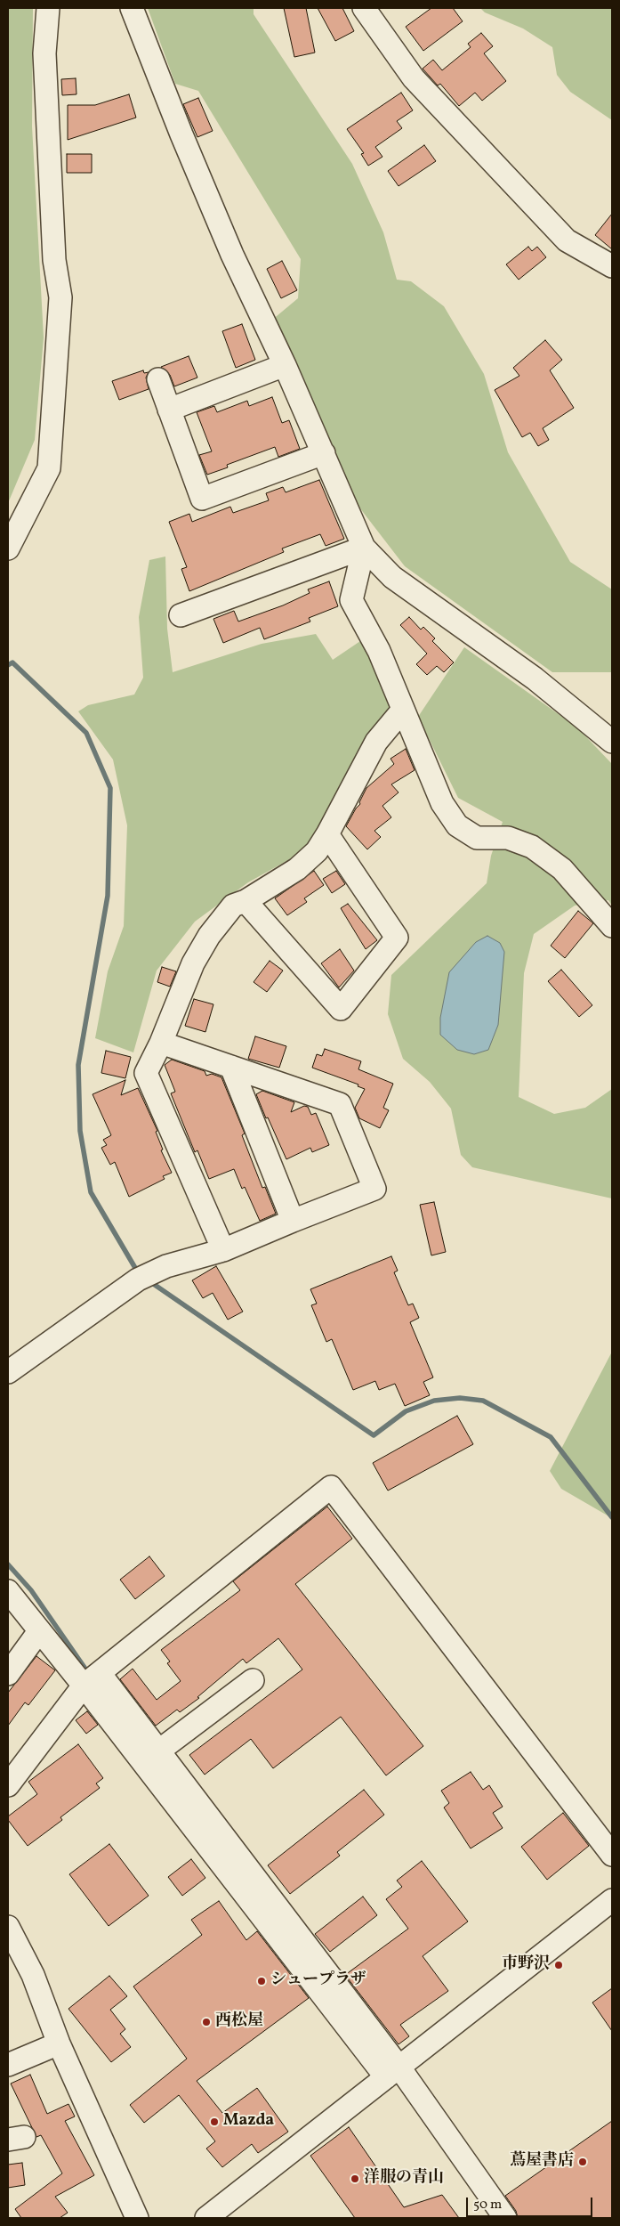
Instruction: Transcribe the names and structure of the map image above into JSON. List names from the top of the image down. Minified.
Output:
{"places":["市野沢","シュープラザ","西松屋","Mazda","蔦屋書店","洋服の青山"],"scale_bar":"50 m"}
